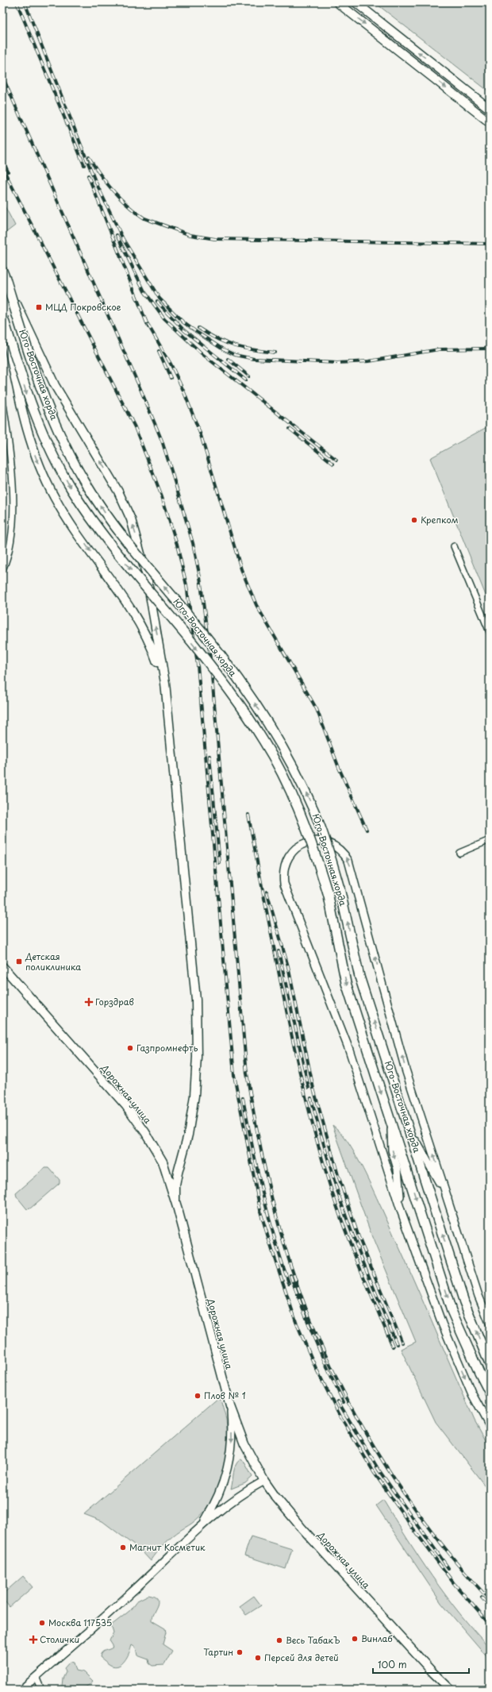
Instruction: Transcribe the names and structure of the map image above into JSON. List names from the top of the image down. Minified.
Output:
{"streets":{"main road":["Юго-Восточная хорда","Дорожная улица"]},"places":{"transit":["МЦД Покровское","Детская поликлиника"],"other":["Крепком","Газпромнефть","Плов № 1","Магнит Косметик","Москва 117535","Винлаб","Весь ТабакЪ","Тартин","Персей для детей"],"health":["Горздрав","Столички"]},"scale_bar":"100 m"}
